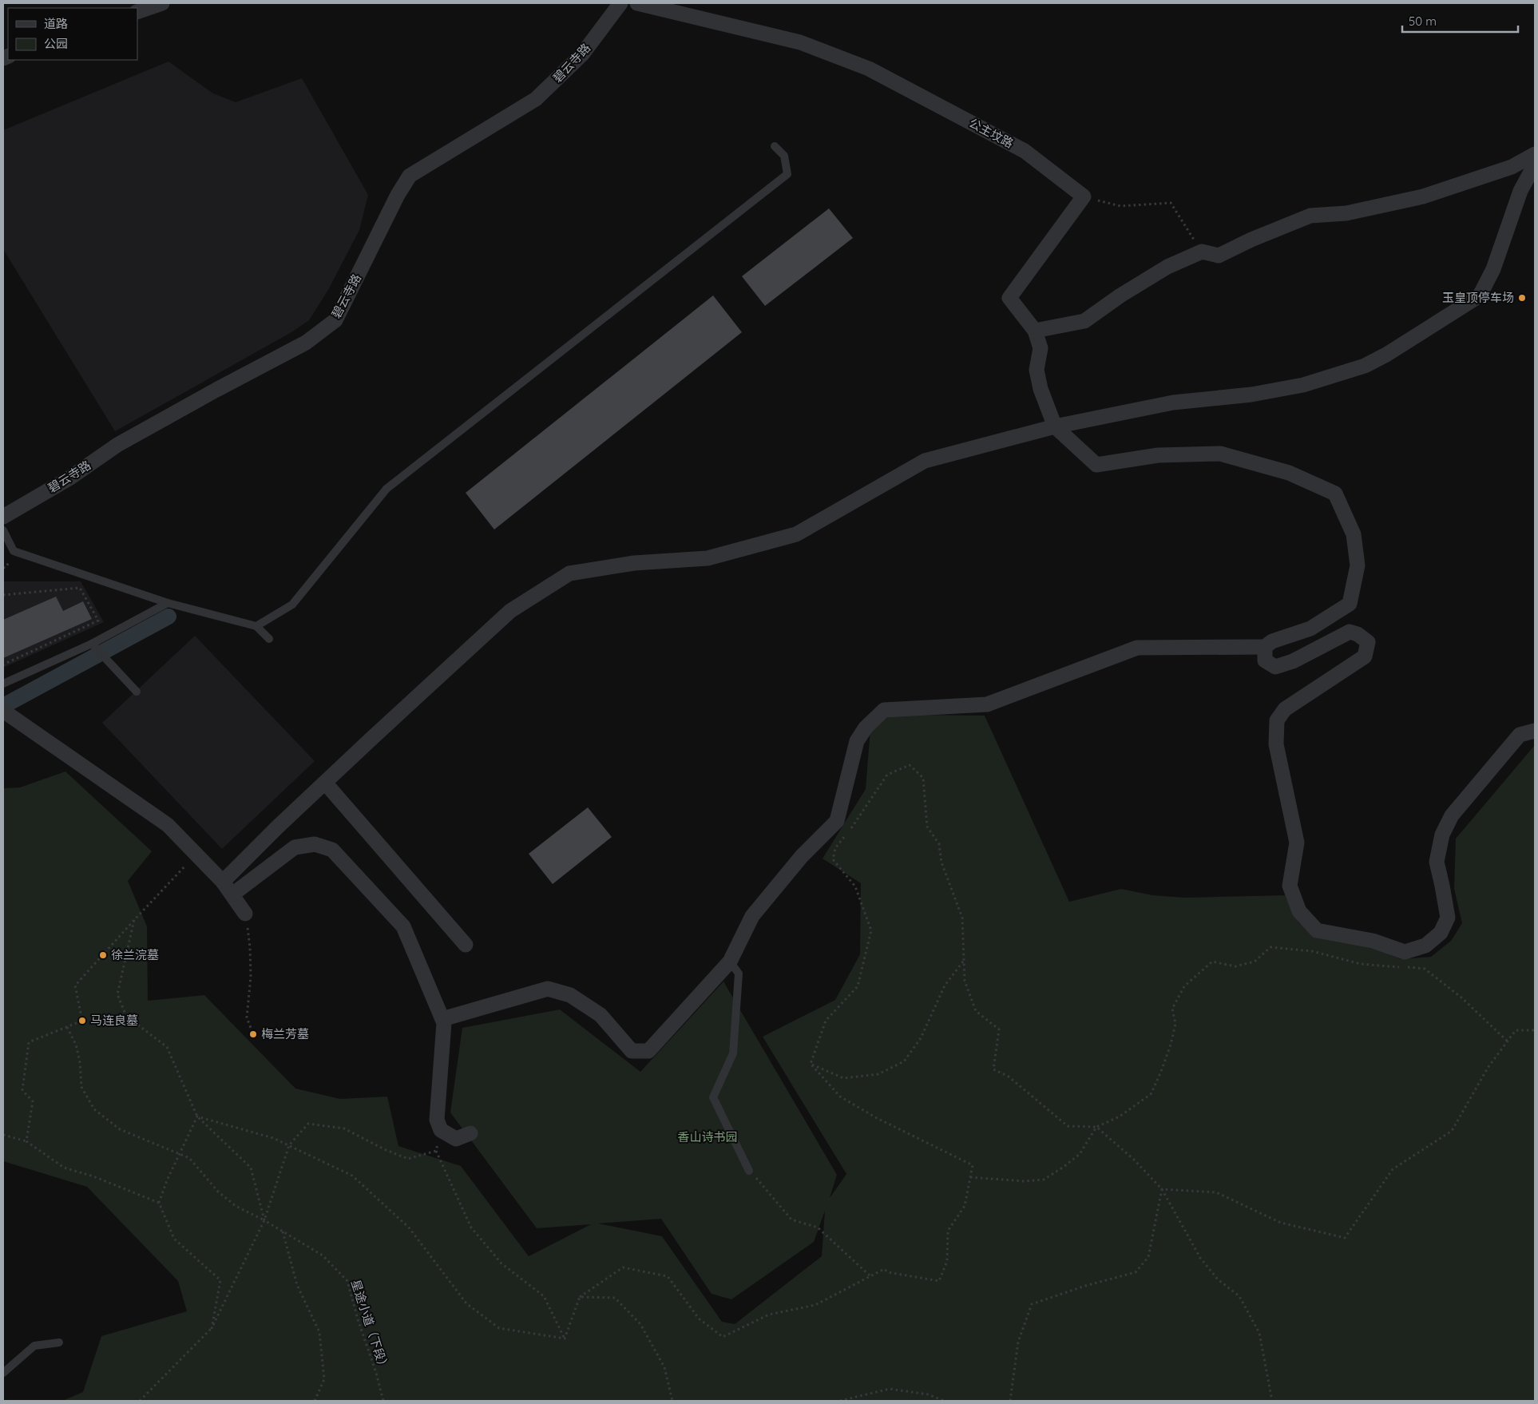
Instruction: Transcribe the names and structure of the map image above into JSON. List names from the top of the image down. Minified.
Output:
{"streets":{"street":["碧云寺路","公主坟路"],"path":["星途小道（下段）"]},"parks":["香山诗书园"],"places":["玉皇顶停车场","徐兰浣墓","马连良墓","梅兰芳墓"],"legend":["道路","公园"],"scale_bar":"50 m"}
